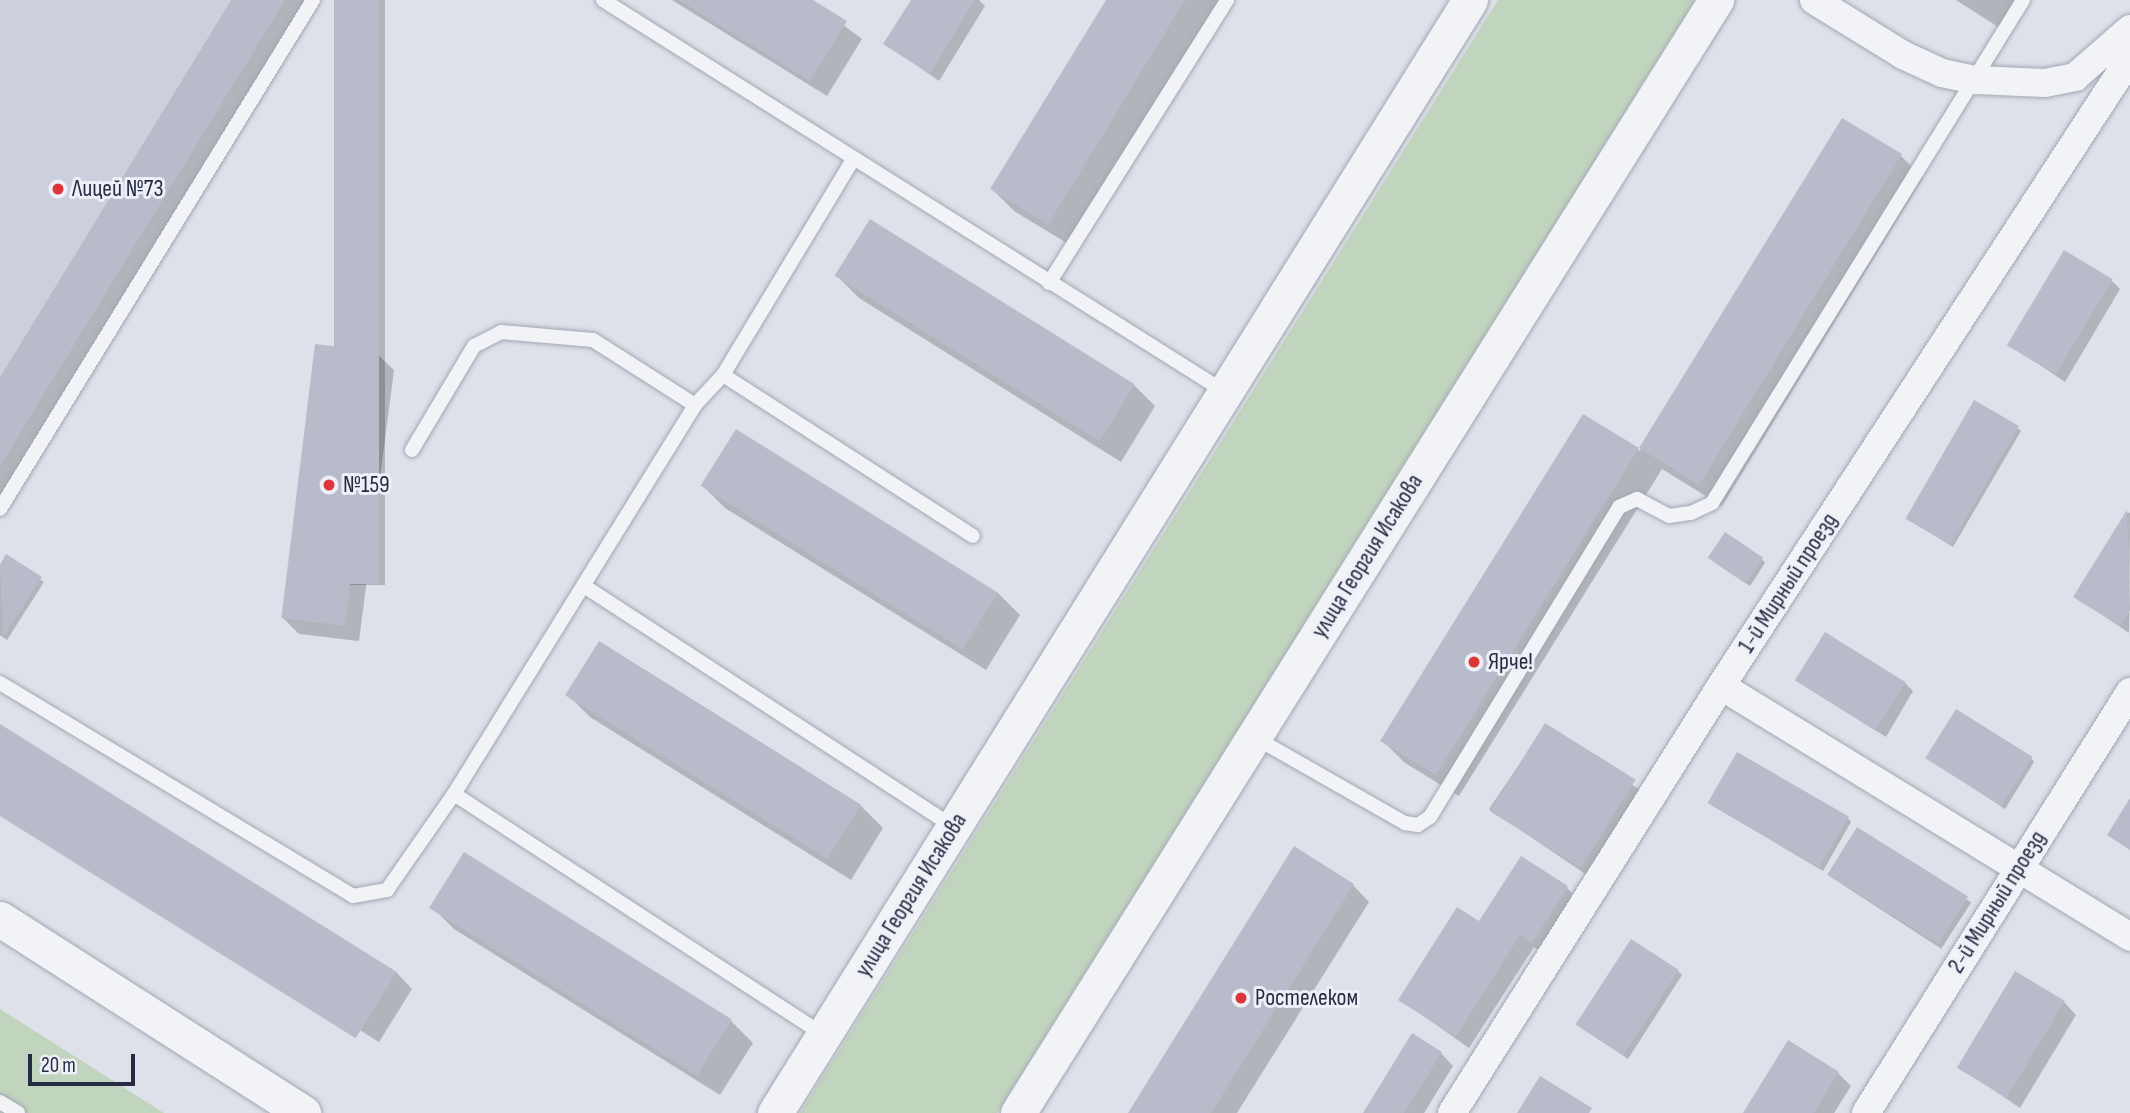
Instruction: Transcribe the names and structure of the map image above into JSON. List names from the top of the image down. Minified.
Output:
{"streets":{"street":["улица Георгия Исакова","1-й Мирный проезд","2-й Мирный проезд"]},"places":["Лицей №73","№159","Ярче!","Ростелеком"],"scale_bar":"20 m"}
